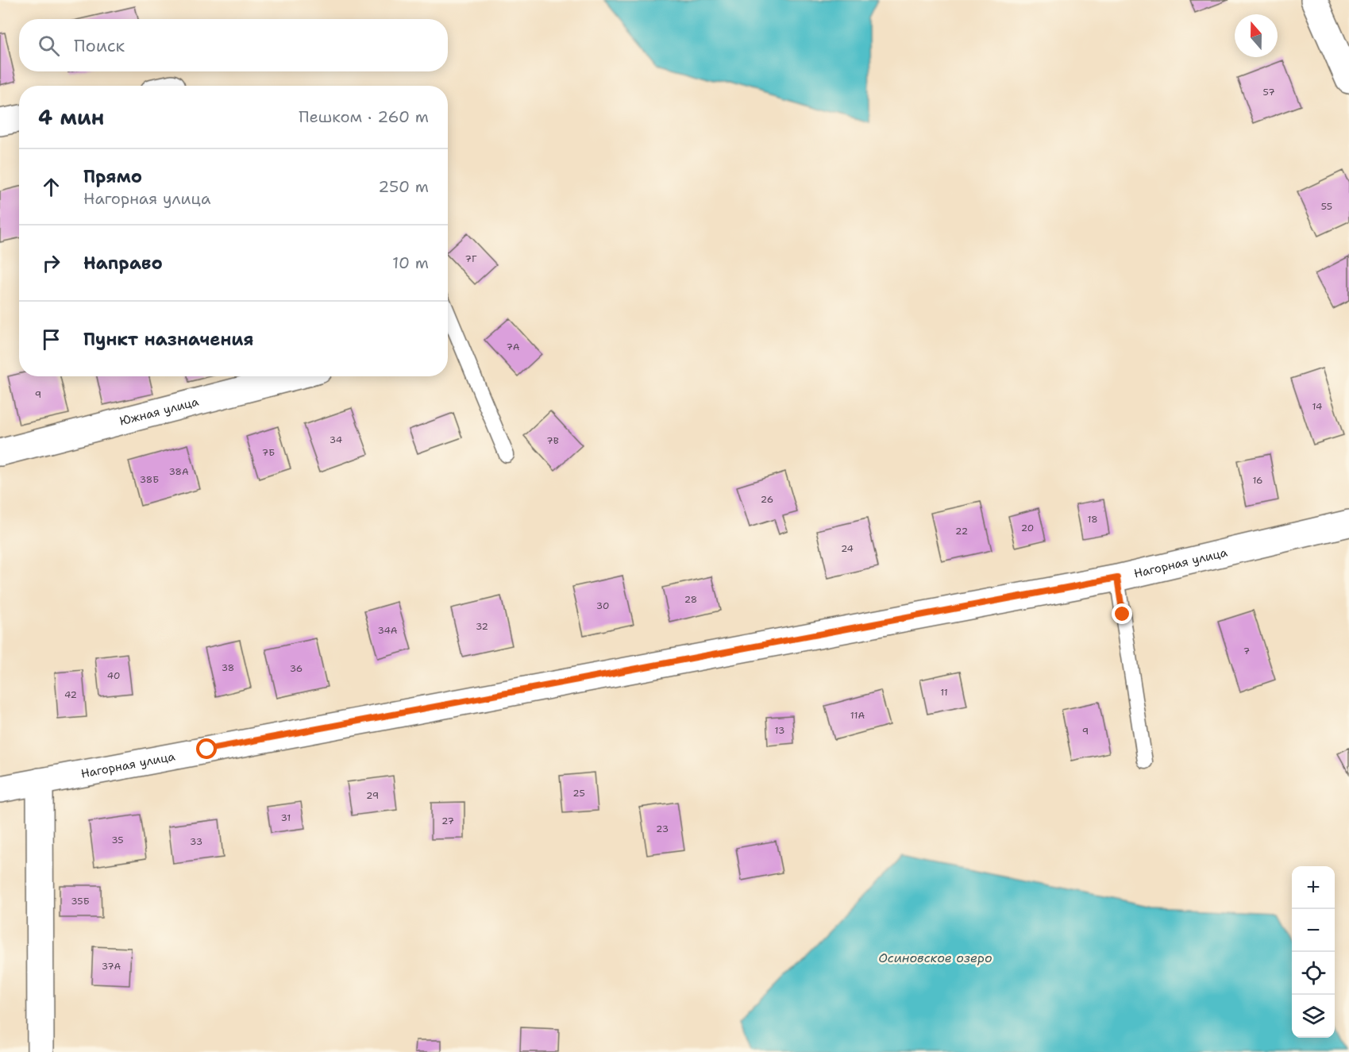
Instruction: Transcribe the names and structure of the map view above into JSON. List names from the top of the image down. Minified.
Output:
{"streets":{"street":["Южная улица","Нагорная улица"]},"water":["Осиновское озеро"],"house_numbers":["57","55","7Г","7А","9","14","34","7В","7Б","38А","38Б","16","26","18","20","22","24","28","30","32","34А","7","38","36","40","11","42","11А","13","9","25","29","31","27","23","35","33","35Б","37А"],"north":"top","page":{"search":"Поиск","heading":["4 мин","Пешком · 260 m"],"list":[["Прямо","Нагорная улица","250 m"],["Направо","10 m"],"Пункт назначения"],"map_buttons":["+","−"]}}
